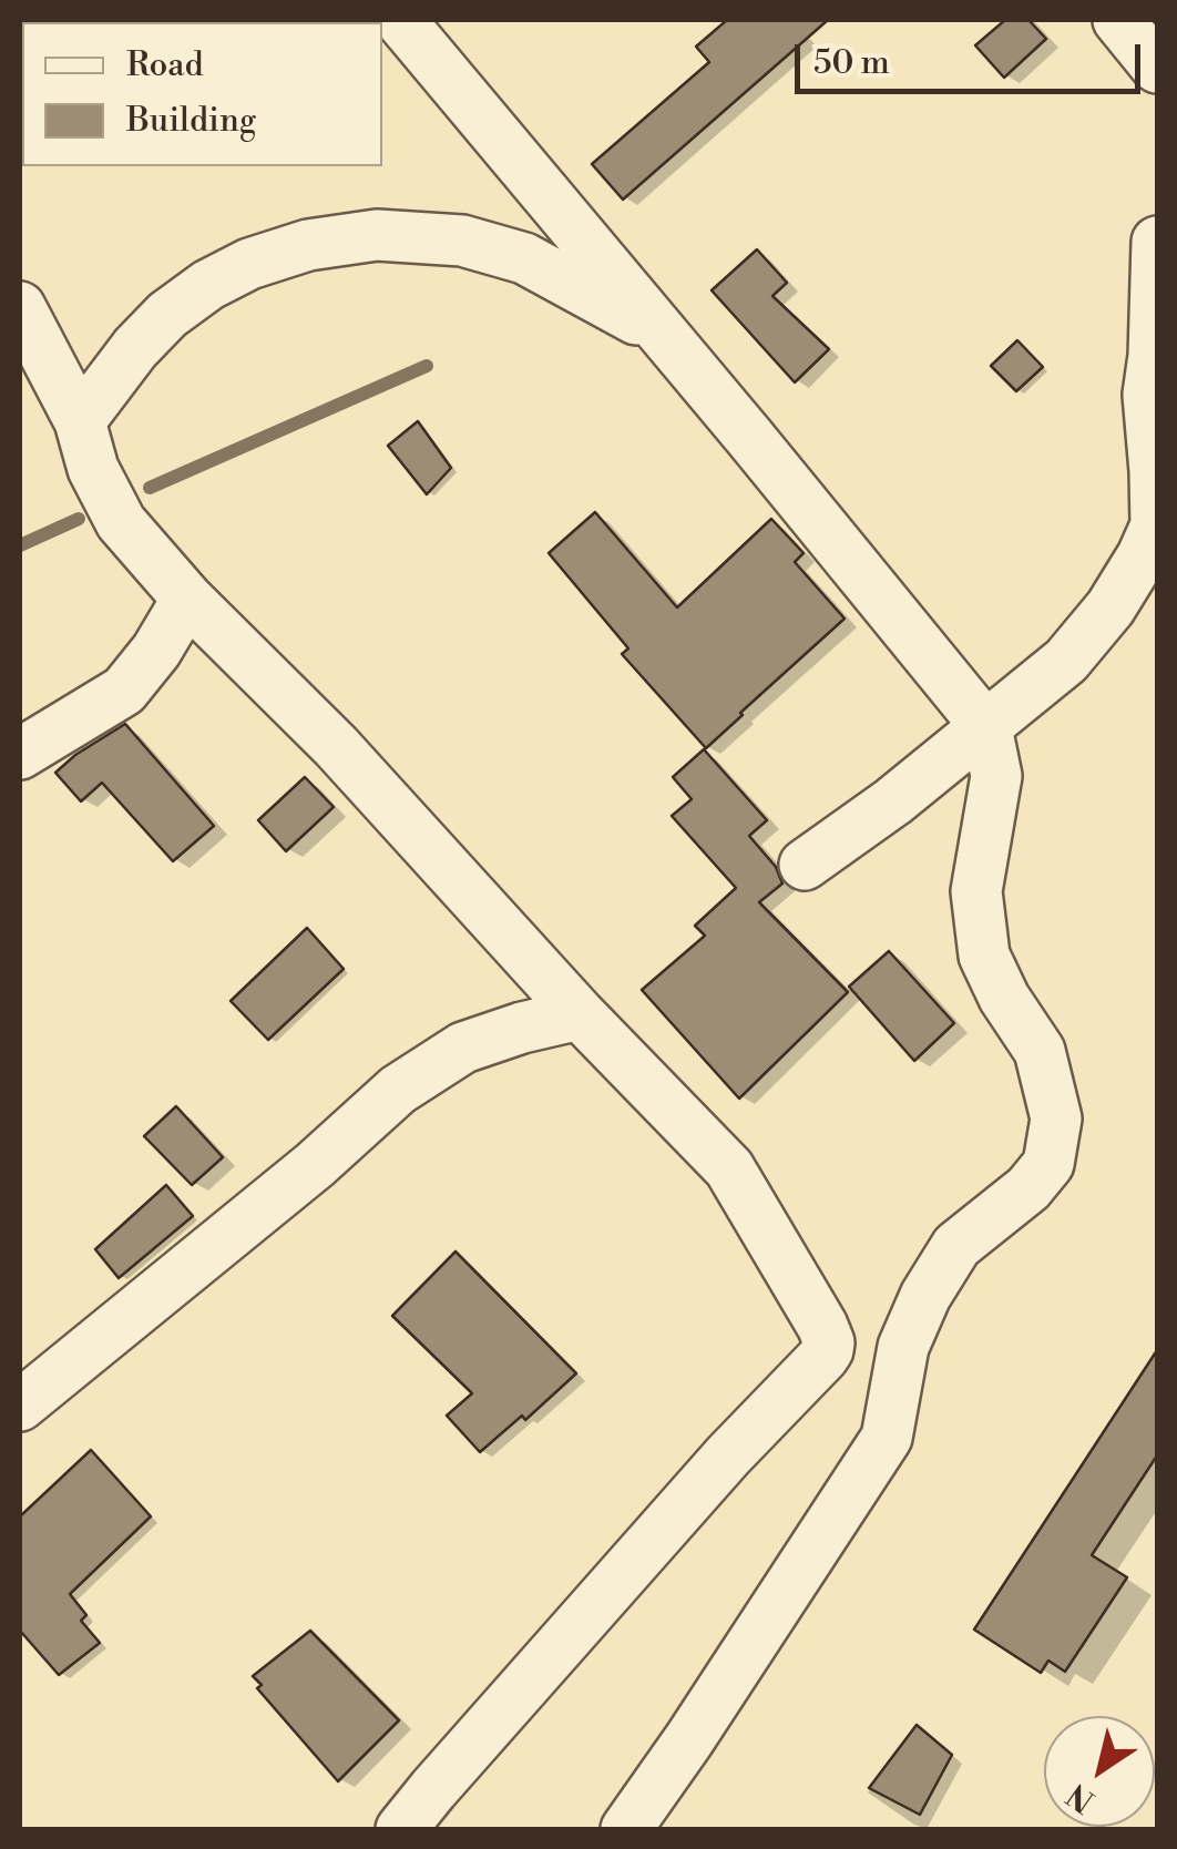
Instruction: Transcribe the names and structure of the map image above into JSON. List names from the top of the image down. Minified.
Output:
{"legend":["Road","Building"],"scale_bar":"50 m","north":"bottom left"}
